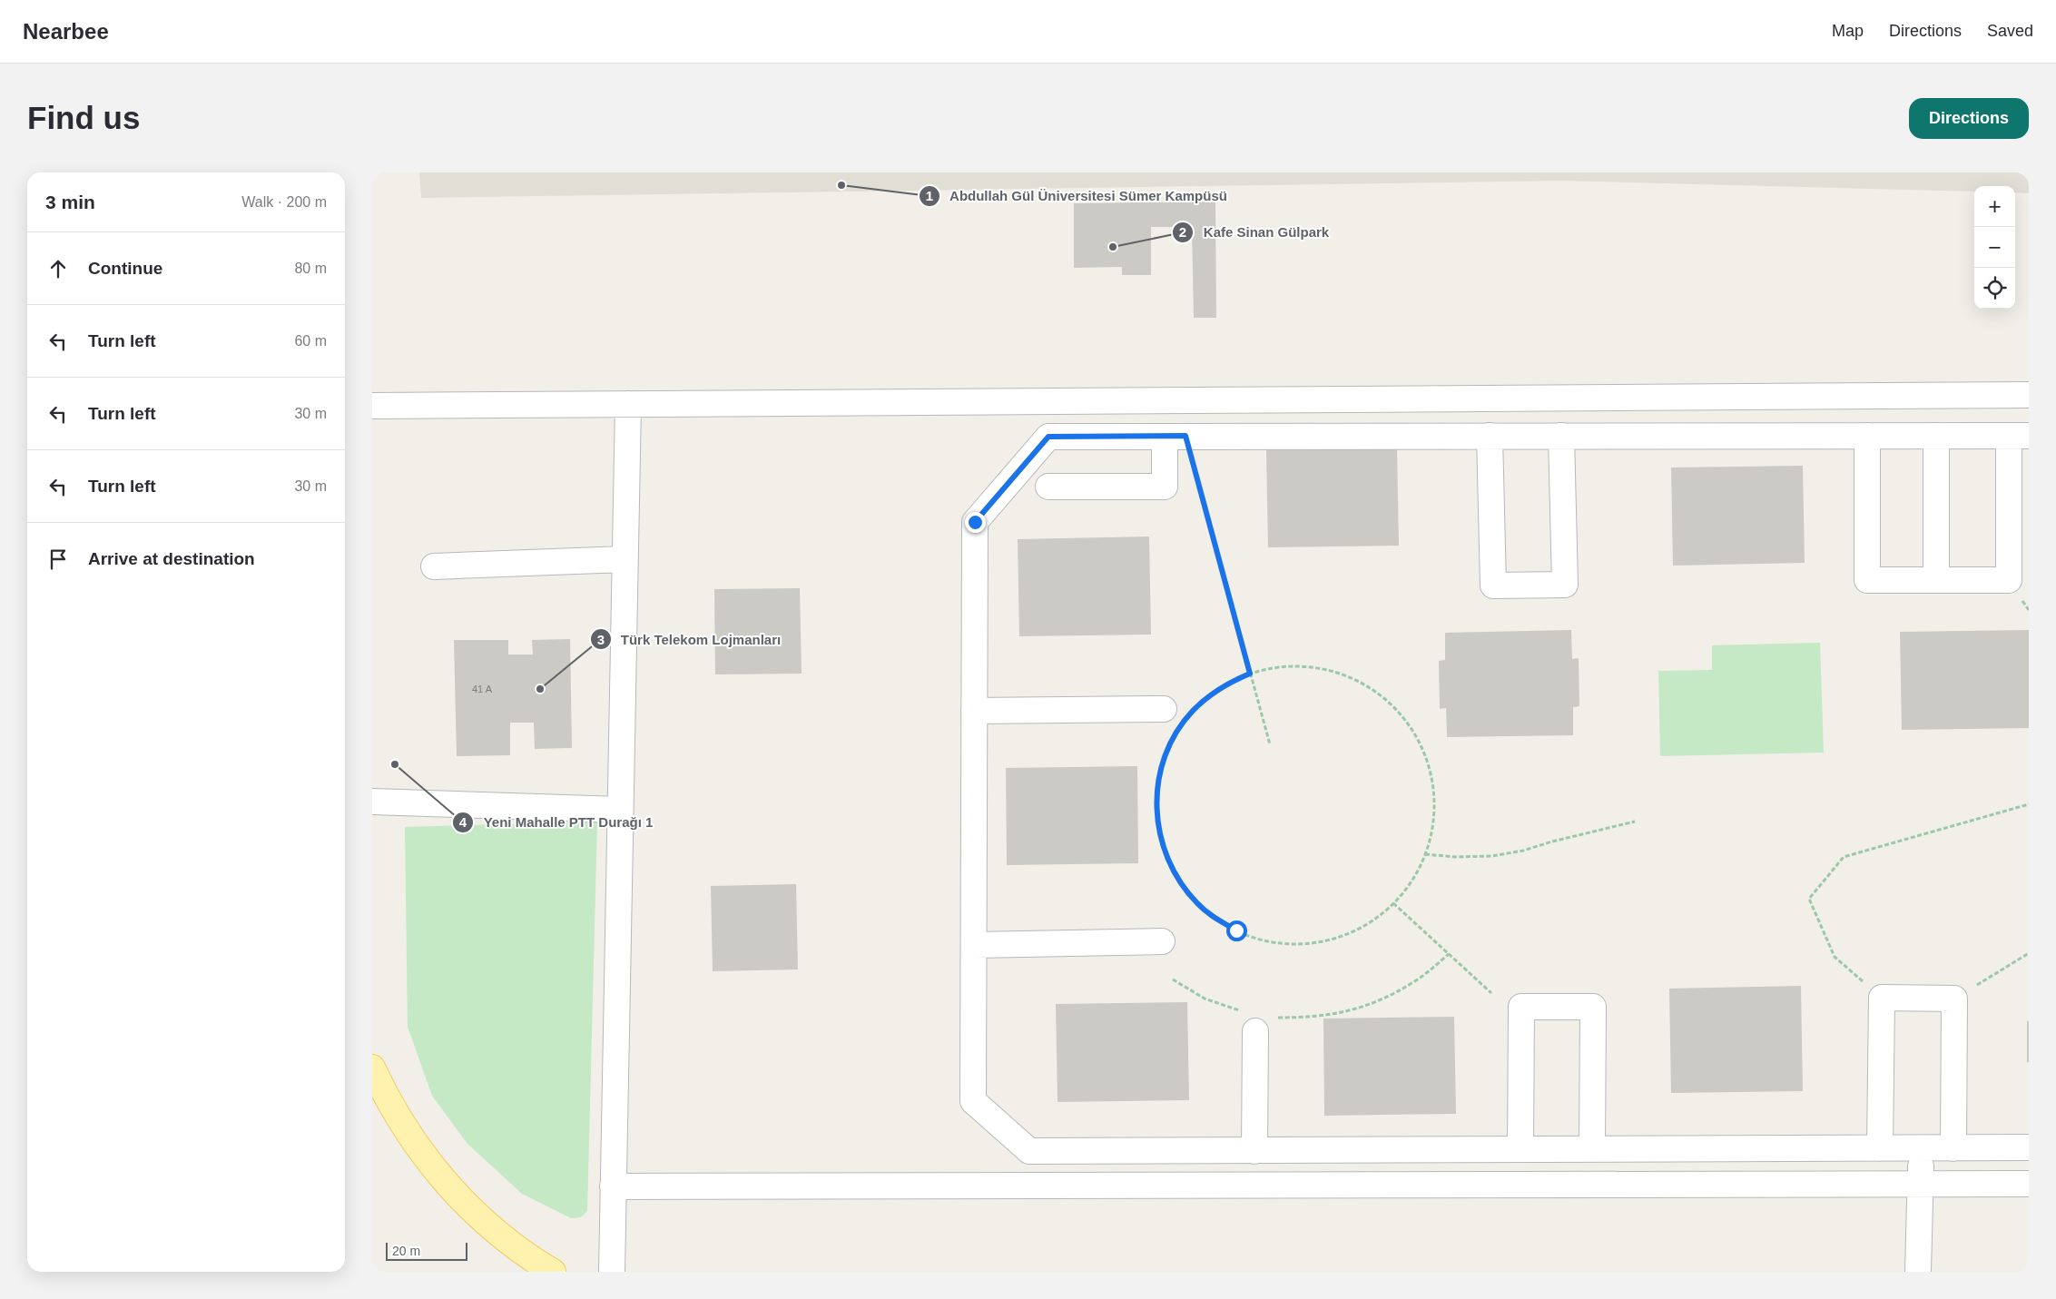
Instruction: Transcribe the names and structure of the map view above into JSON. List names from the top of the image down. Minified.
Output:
{"places":["Abdullah Gül Üniversitesi Sümer Kampüsü","Kafe Sinan Gülpark","Türk Telekom Lojmanları","Yeni Mahalle PTT Durağı 1"],"house_numbers":["41 A"],"scale_bar":"20 m","page":{"header":"Nearbee","nav":["Map","Directions","Saved"],"buttons":"Directions","title":"Find us","heading":["3 min","Walk · 200 m"],"map_buttons":["+","−"],"list":[["Continue","80 m"],["Turn left","60 m"],["Turn left","30 m"],["Turn left","30 m"],"Arrive at destination"],"scale":"20 m"}}
